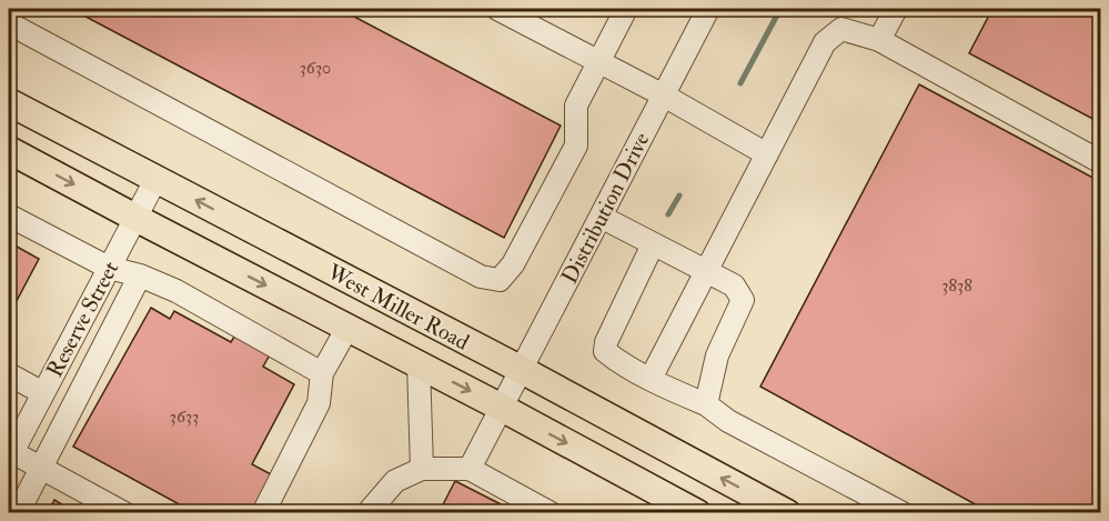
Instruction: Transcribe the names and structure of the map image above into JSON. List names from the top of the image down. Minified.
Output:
{"streets":{"main road":["West Miller Road"],"street":["Distribution Drive","Reserve Street"]},"crossings":[["Distribution Drive","West Miller Road"],["West Miller Road","Reserve Street"]],"house_numbers":["3630","3838","3633"]}
